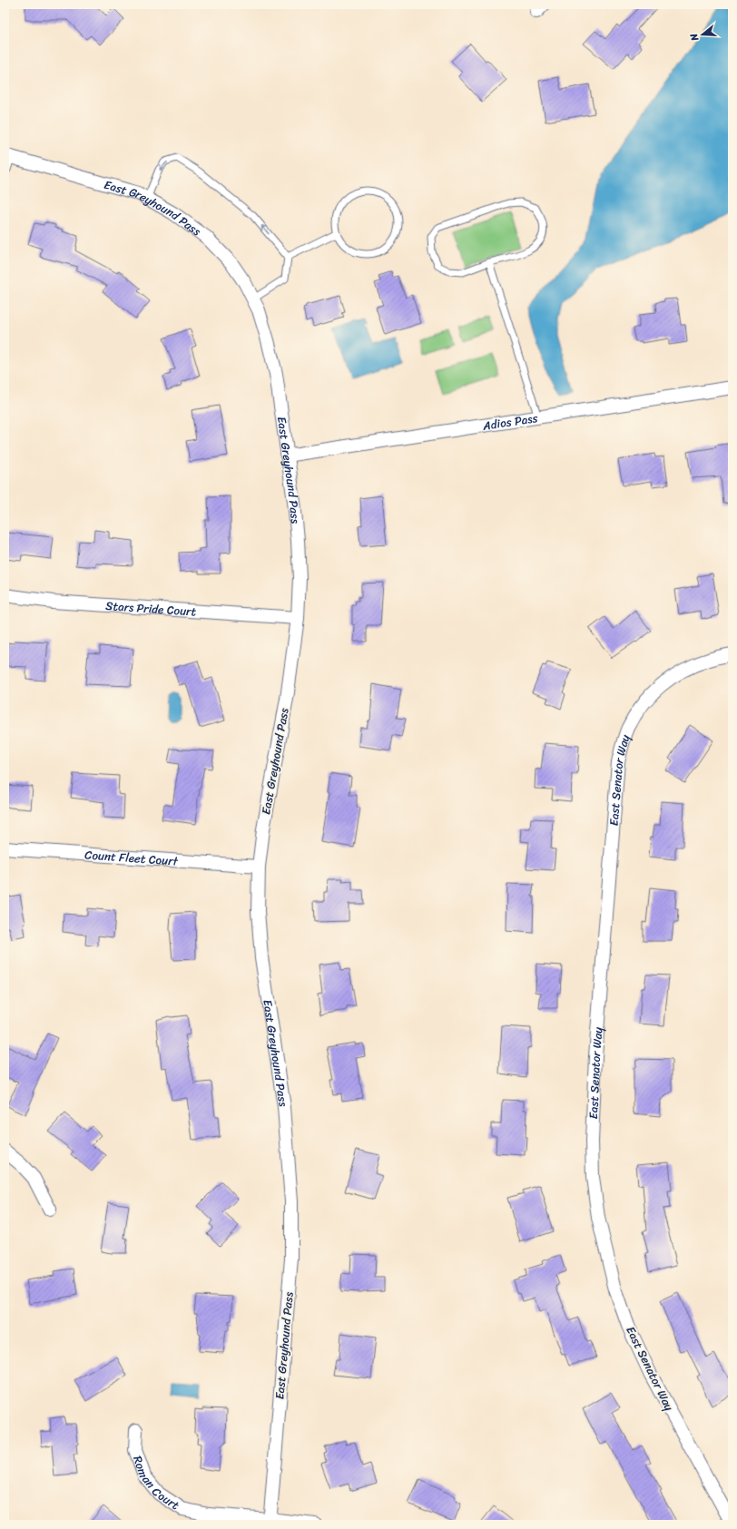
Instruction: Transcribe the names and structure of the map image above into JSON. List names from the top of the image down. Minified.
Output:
{"streets":{"street":["East Greyhound Pass","Adios Pass","Stars Pride Court","East Senator Way","Count Fleet Court","Roman Court"]},"crossings":[["East Greyhound Pass","Adios Pass"],["East Greyhound Pass","Stars Pride Court"],["East Greyhound Pass","Count Fleet Court"],["East Greyhound Pass","Roman Court"]],"north":"left"}
